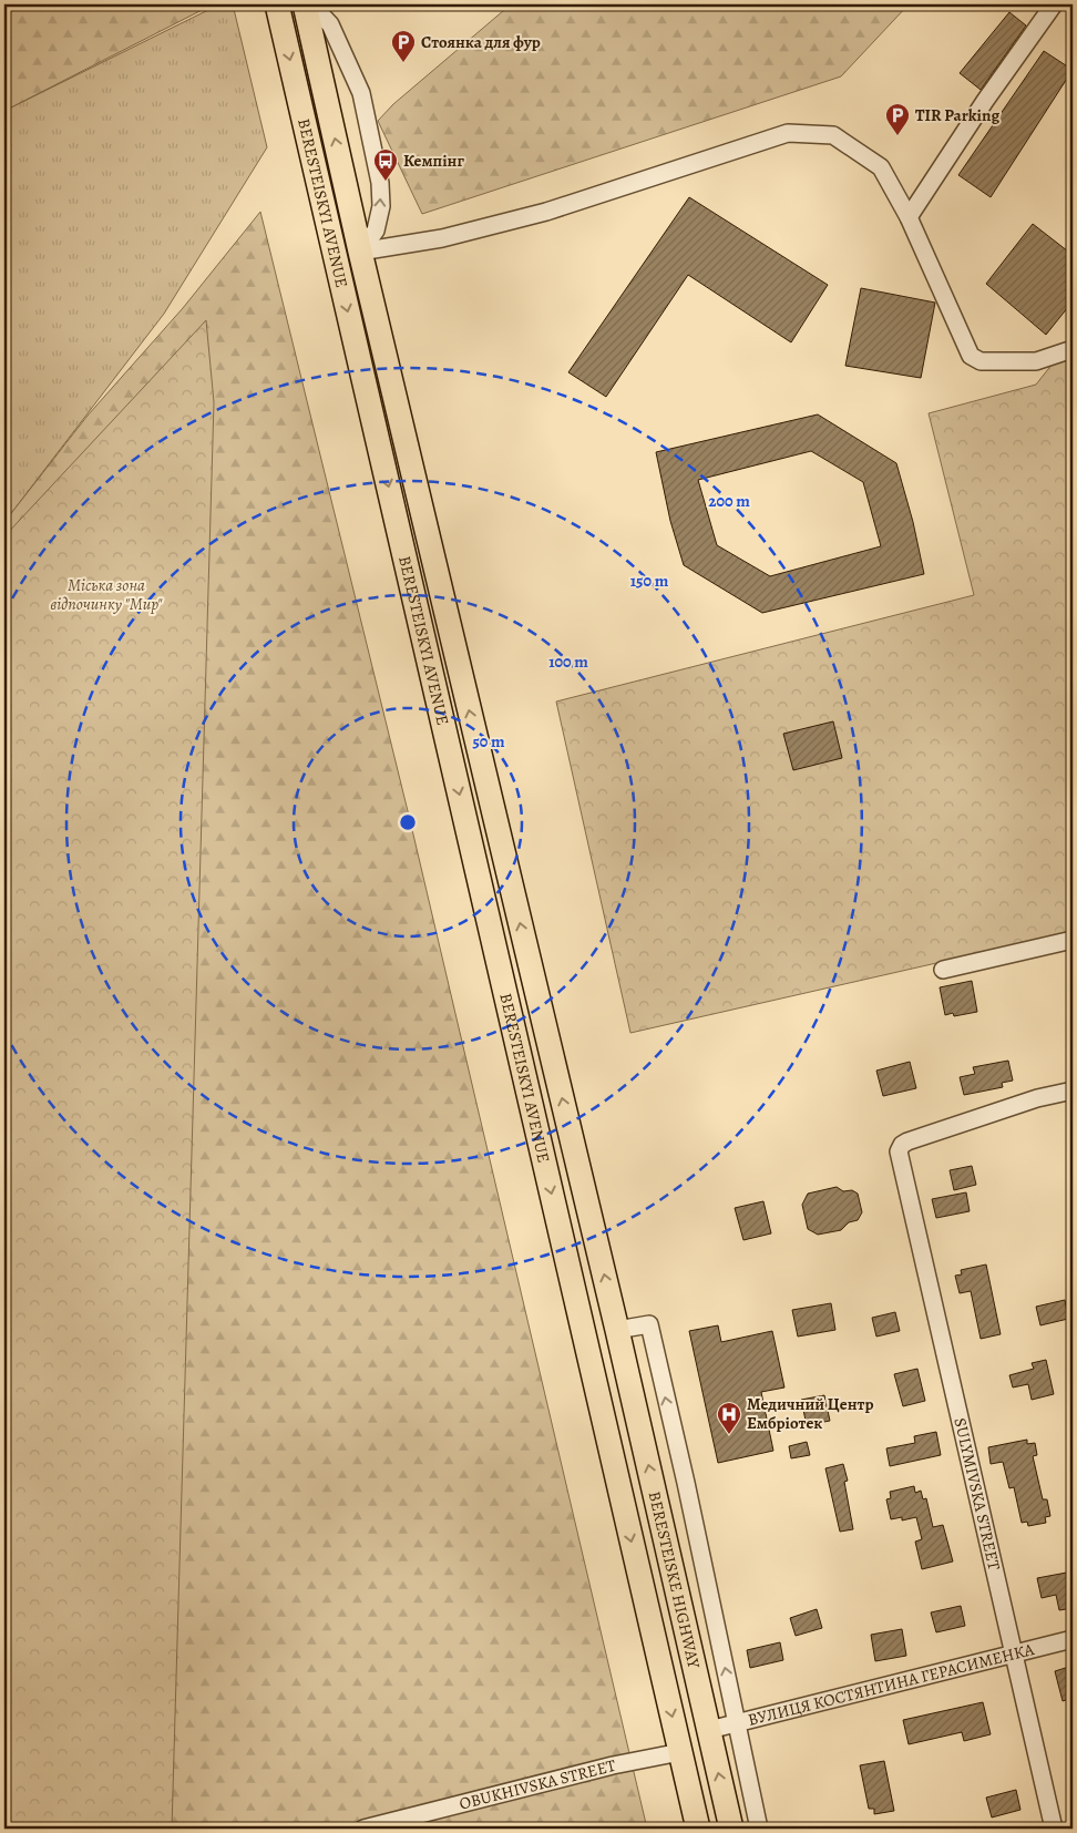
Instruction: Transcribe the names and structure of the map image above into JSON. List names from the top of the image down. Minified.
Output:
{"streets":{"highway":["BERESTEISKYI AVENUE","BERESTEISKE HIGHWAY"],"street":["SULYMIVSKA STREET","ВУЛИЦЯ КОСТЯНТИНА ГЕРАСИМЕНКА","OBUKHIVSKA STREET"]},"crossings":[["BERESTEISKYI AVENUE","BERESTEISKE HIGHWAY"],["SULYMIVSKA STREET","ВУЛИЦЯ КОСТЯНТИНА ГЕРАСИМЕНКА"],["BERESTEISKE HIGHWAY","ВУЛИЦЯ КОСТЯНТИНА ГЕРАСИМЕНКА"],["BERESTEISKE HIGHWAY","OBUKHIVSKA STREET"]],"parks":["Міська зона відпочинку \"Мир\""],"places":{"parking":["Стоянка для фур","TIR Parking"],"bus stop":["Кемпінг"],"hospital":["Медичний Центр Ембріотек"]},"rings":["200 m","150 m","100 m","50 m"]}
